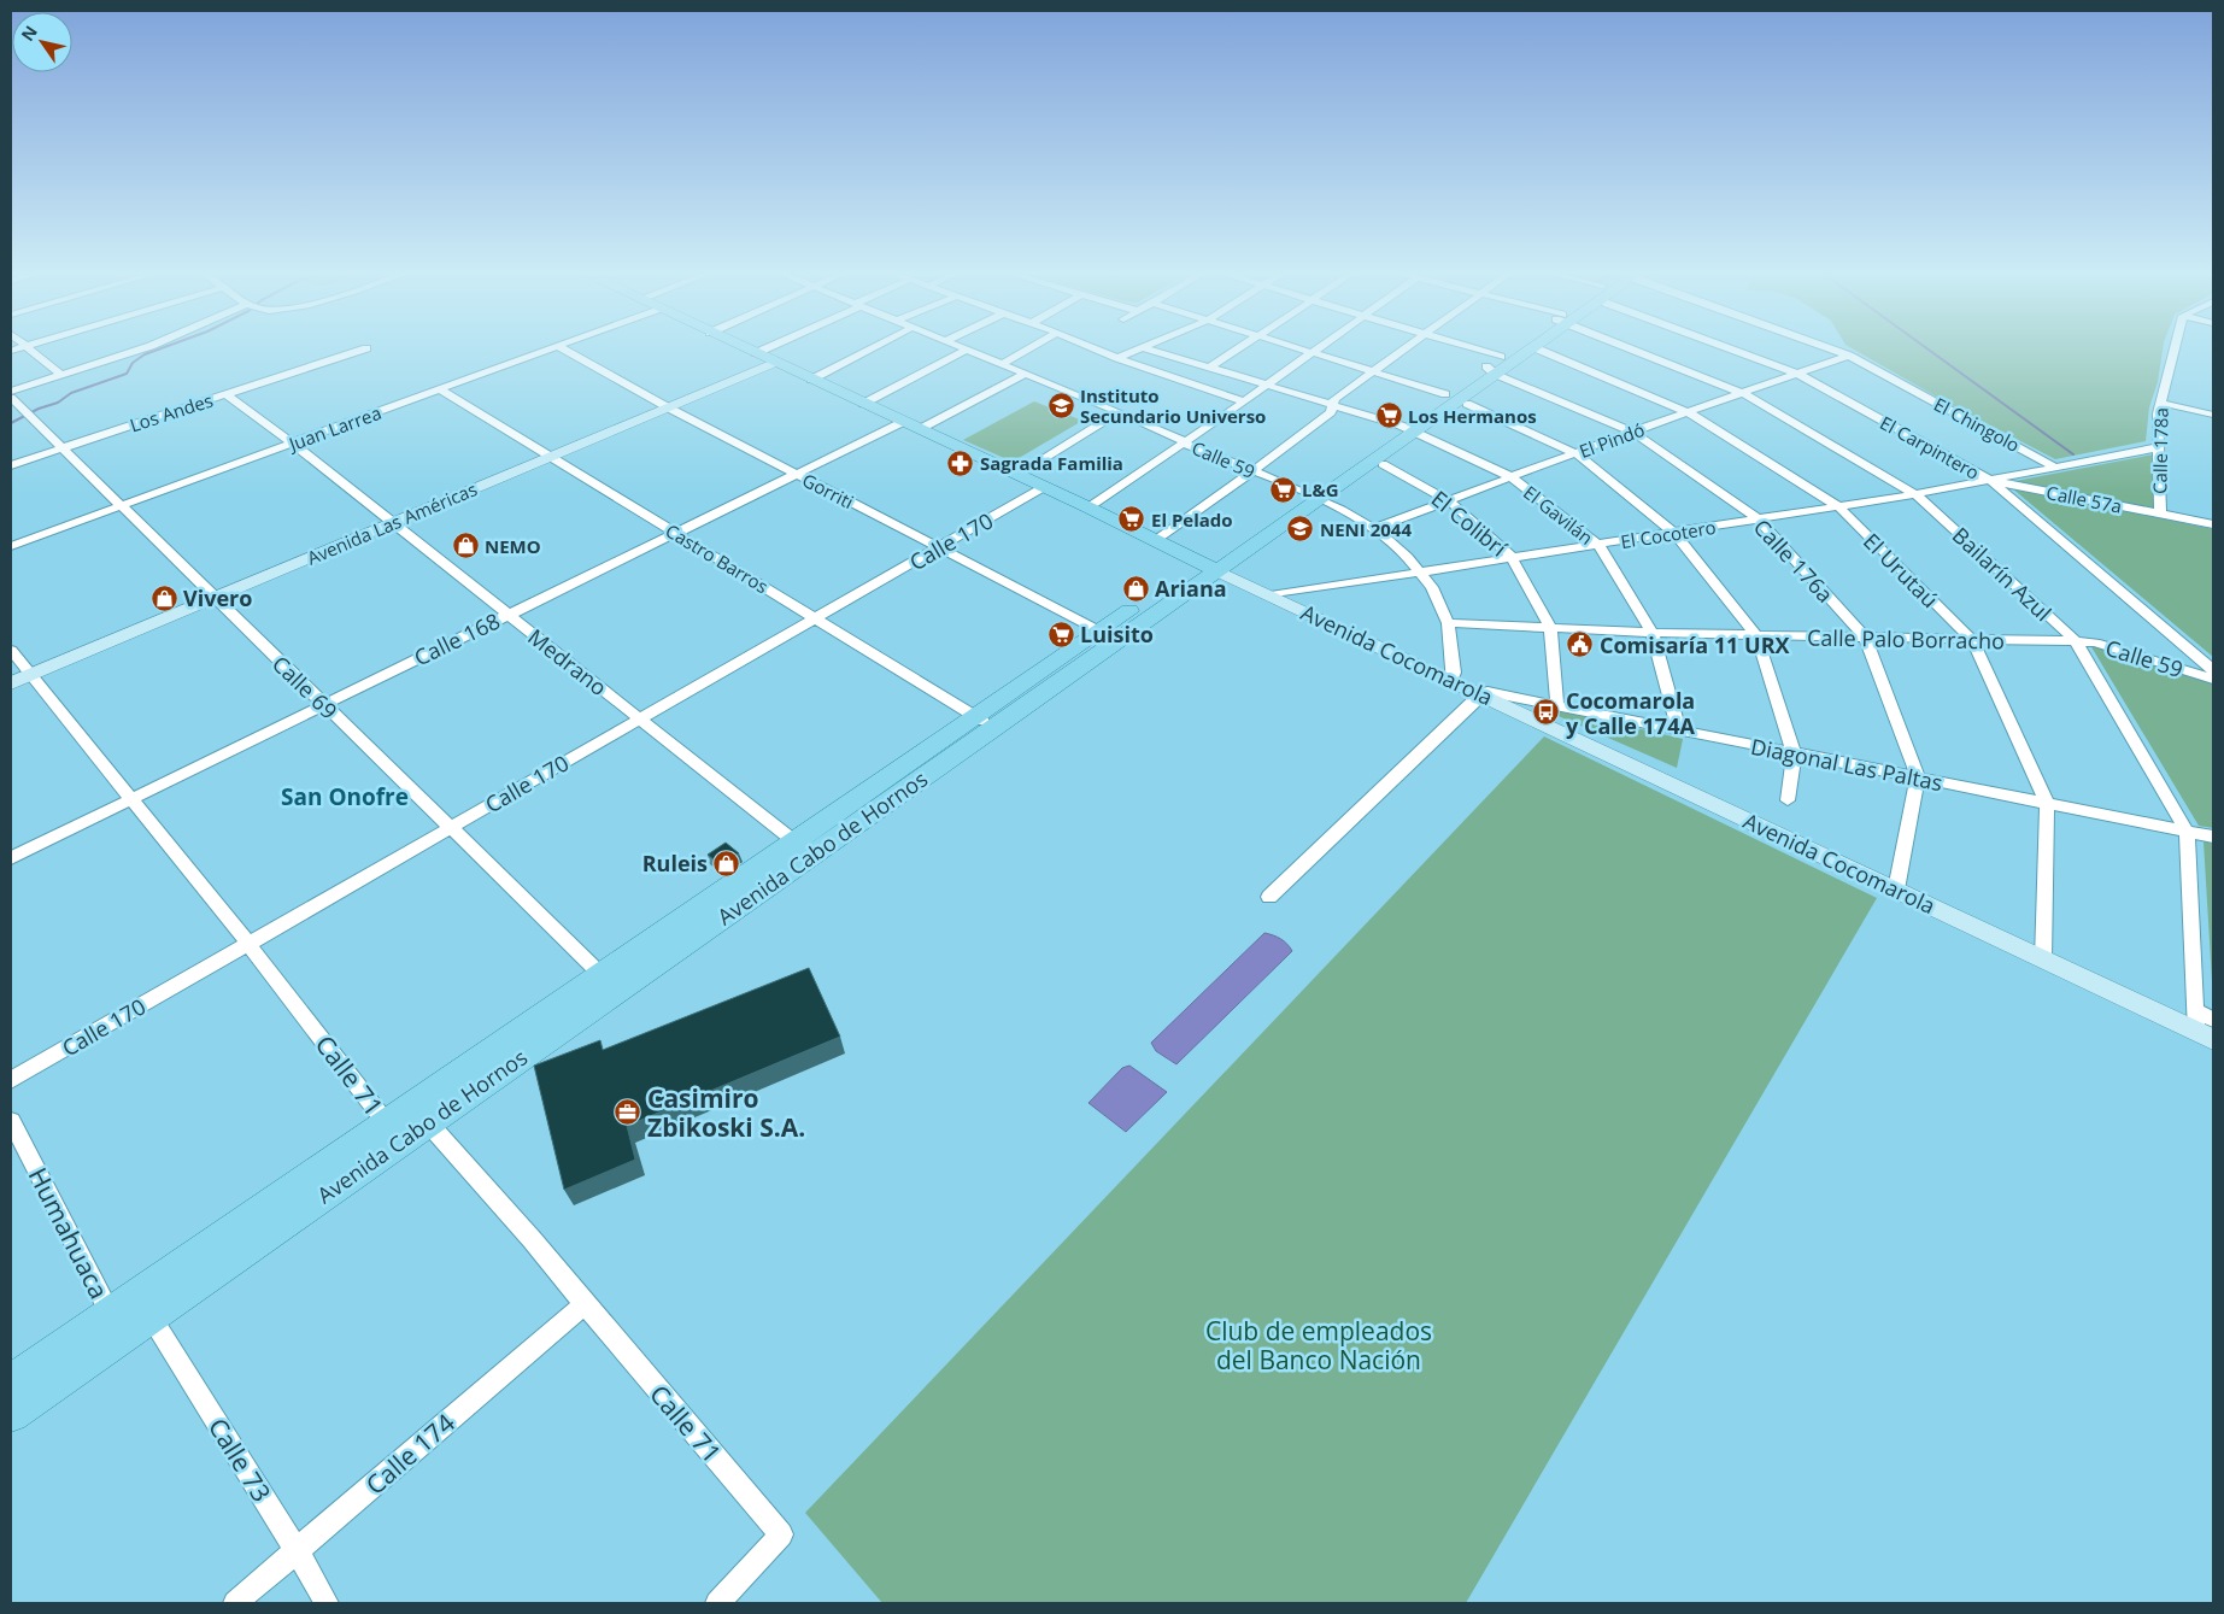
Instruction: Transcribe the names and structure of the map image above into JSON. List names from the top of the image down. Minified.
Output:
{"streets":{"main road":["Avenida Las Américas","Avenida Cocomarola","Avenida Cabo de Hornos"],"street":["Los Andes","El Chingolo","Juan Larrea","El Pindó","El Carpintero","Calle 178a","Calle 59","Gorriti","Calle 57a","El Gavilán","El Colibrí","El Cocotero","Calle 170","Castro Barros","Calle 176a","El Urutaú","Bailarín Azul","Calle 168","Calle Palo Borracho","Medrano","Calle 69","Diagonal Las Paltas","Calle 71","Humahuaca","Calle 174","Calle 73"]},"crossings":[["Los Andes","Medrano"],["Los Andes","Calle 69"],["El Chingolo","El Pindó"],["El Chingolo","El Cocotero"],["Juan Larrea","Castro Barros"],["Juan Larrea","Medrano"],["Juan Larrea","Calle 69"],["El Pindó","El Carpintero"],["El Pindó","Calle 59"],["El Pindó","El Gavilán"],["El Pindó","El Colibrí"],["El Pindó","Calle 176a"],["El Pindó","El Urutaú"],["El Pindó","Bailarín Azul"],["El Carpintero","Calle 57a"],["El Carpintero","El Cocotero"],["Calle 178a","Calle 57a"],["Calle 178a","El Cocotero"],["Calle 59","El Cocotero"],["Calle 59","Bailarín Azul"],["Calle 59","Calle 168"],["Calle 59","Calle Palo Borracho"],["Calle 59","Avenida Cocomarola"],["Calle 59","Avenida Cabo de Hornos"],["Gorriti","Avenida Las Américas"],["Gorriti","Calle 170"],["Gorriti","Calle 168"],["Gorriti","Avenida Cabo de Hornos"],["Calle 57a","El Cocotero"],["El Gavilán","El Cocotero"],["El Gavilán","Calle Palo Borracho"],["El Gavilán","Diagonal Las Paltas"],["El Gavilán","Avenida Cabo de Hornos"],["Avenida Las Américas","Castro Barros"],["Avenida Las Américas","Avenida Cocomarola"],["Avenida Las Américas","Medrano"],["Avenida Las Américas","Calle 69"],["Avenida Las Américas","Calle 71"],["El Colibrí","El Cocotero"],["El Colibrí","Calle Palo Borracho"],["El Colibrí","Diagonal Las Paltas"],["El Cocotero","Calle 176a"],["El Cocotero","El Urutaú"],["El Cocotero","Bailarín Azul"],["El Cocotero","Avenida Cocomarola"],["Calle 170","Castro Barros"],["Calle 170","Avenida Cocomarola"],["Calle 170","Medrano"],["Calle 170","Calle 69"],["Calle 170","Calle 71"],["Castro Barros","Calle 168"],["Castro Barros","Avenida Cabo de Hornos"],["Calle 176a","Calle Palo Borracho"],["Calle 176a","Diagonal Las Paltas"],["Calle 176a","Avenida Cabo de Hornos"],["El Urutaú","Calle Palo Borracho"],["El Urutaú","Avenida Cocomarola"],["El Urutaú","Diagonal Las Paltas"],["El Urutaú","Avenida Cabo de Hornos"],["Bailarín Azul","Calle Palo Borracho"],["Bailarín Azul","Avenida Cocomarola"],["Bailarín Azul","Diagonal Las Paltas"],["Calle 168","Avenida Cocomarola"],["Calle 168","Medrano"],["Calle 168","Calle 69"],["Calle 168","Calle 71"],["Avenida Cocomarola","Diagonal Las Paltas"],["Avenida Cocomarola","Avenida Cabo de Hornos"],["Medrano","Avenida Cabo de Hornos"],["Calle 69","Avenida Cabo de Hornos"],["Avenida Cabo de Hornos","Calle 71"],["Avenida Cabo de Hornos","Humahuaca"],["Avenida Cabo de Hornos","Calle 73"],["Calle 71","Calle 174"],["Calle 174","Calle 73"]],"districts":["San Onofre"],"parks":["Club de empleados del Banco Nación"],"places":{"school or university":["Instituto Secundario Universo","NENI 2044"],"supermarket":["Los Hermanos","L&G","El Pelado","Luisito"],"pharmacy":["Sagrada Familia"],"shop":["NEMO","Ariana","Vivero","Ruleis"],"public building":["Comisaría 11 URX"],"bus stop":["Cocomarola y Calle 174A"],"office":["Casimiro Zbikoski S.A."]},"north":"top left"}
